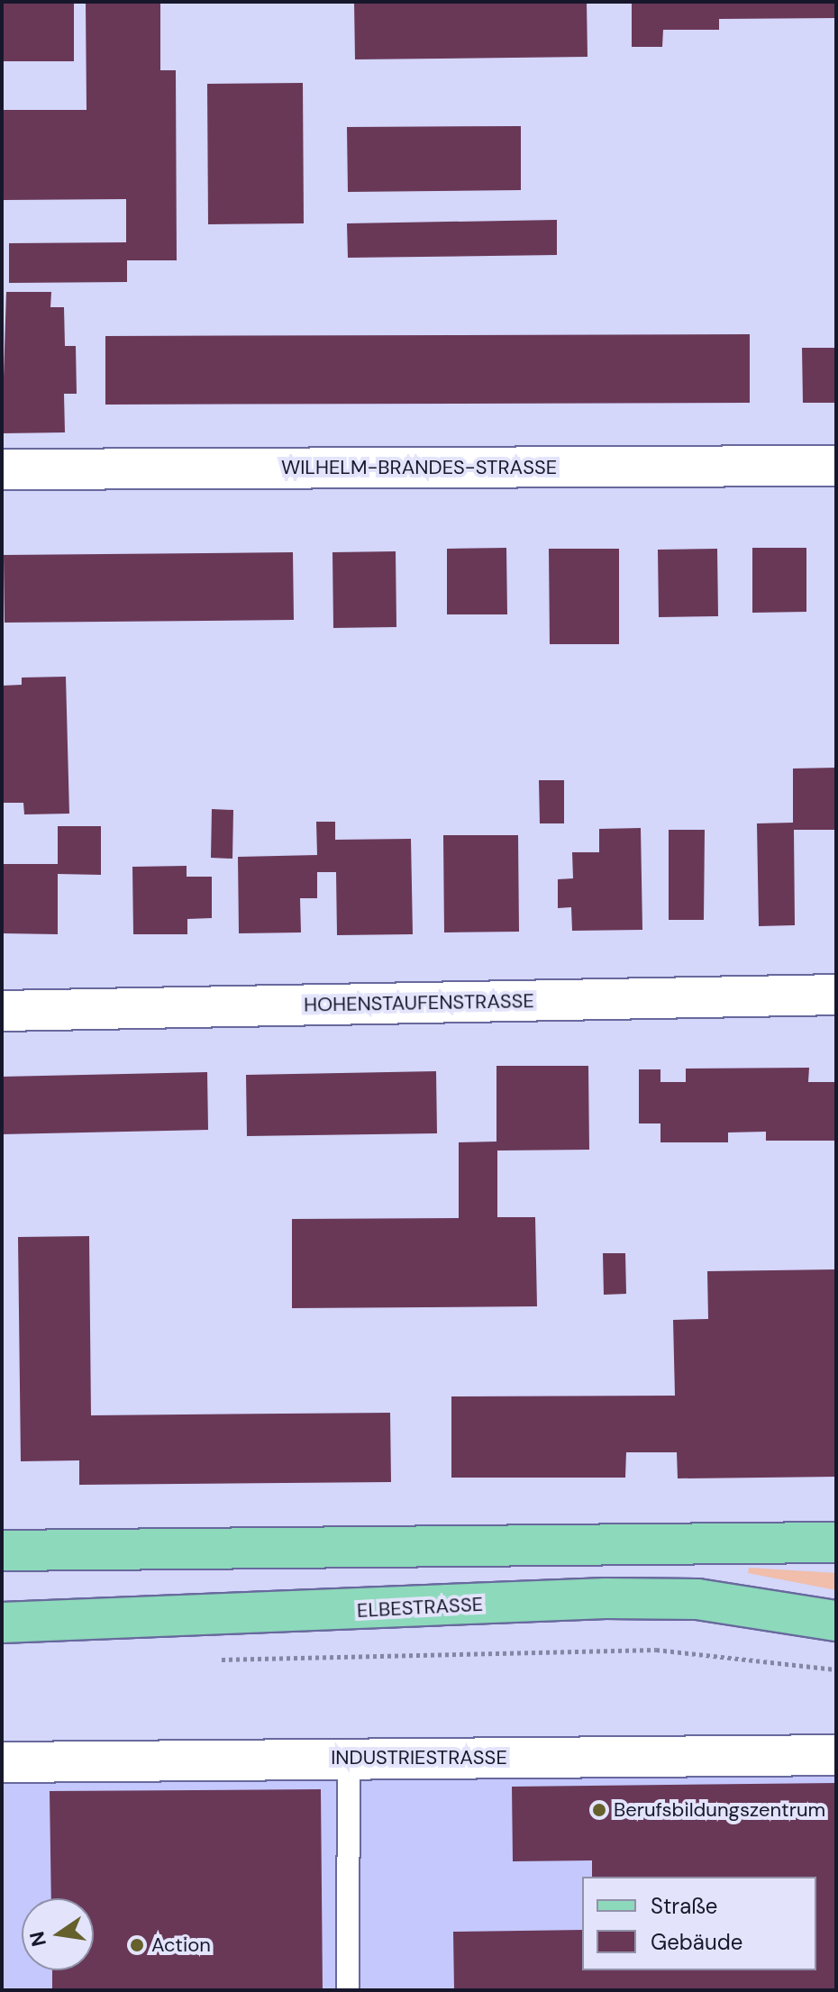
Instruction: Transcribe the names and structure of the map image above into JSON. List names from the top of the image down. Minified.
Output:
{"streets":{"main road":["ELBESTRASSE"],"street":["WILHELM-BRANDES-STRASSE","HOHENSTAUFENSTRASSE","INDUSTRIESTRASSE"]},"places":["Berufsbildungszentrum","Action"],"legend":["Straße","Gebäude"],"north":"left"}
